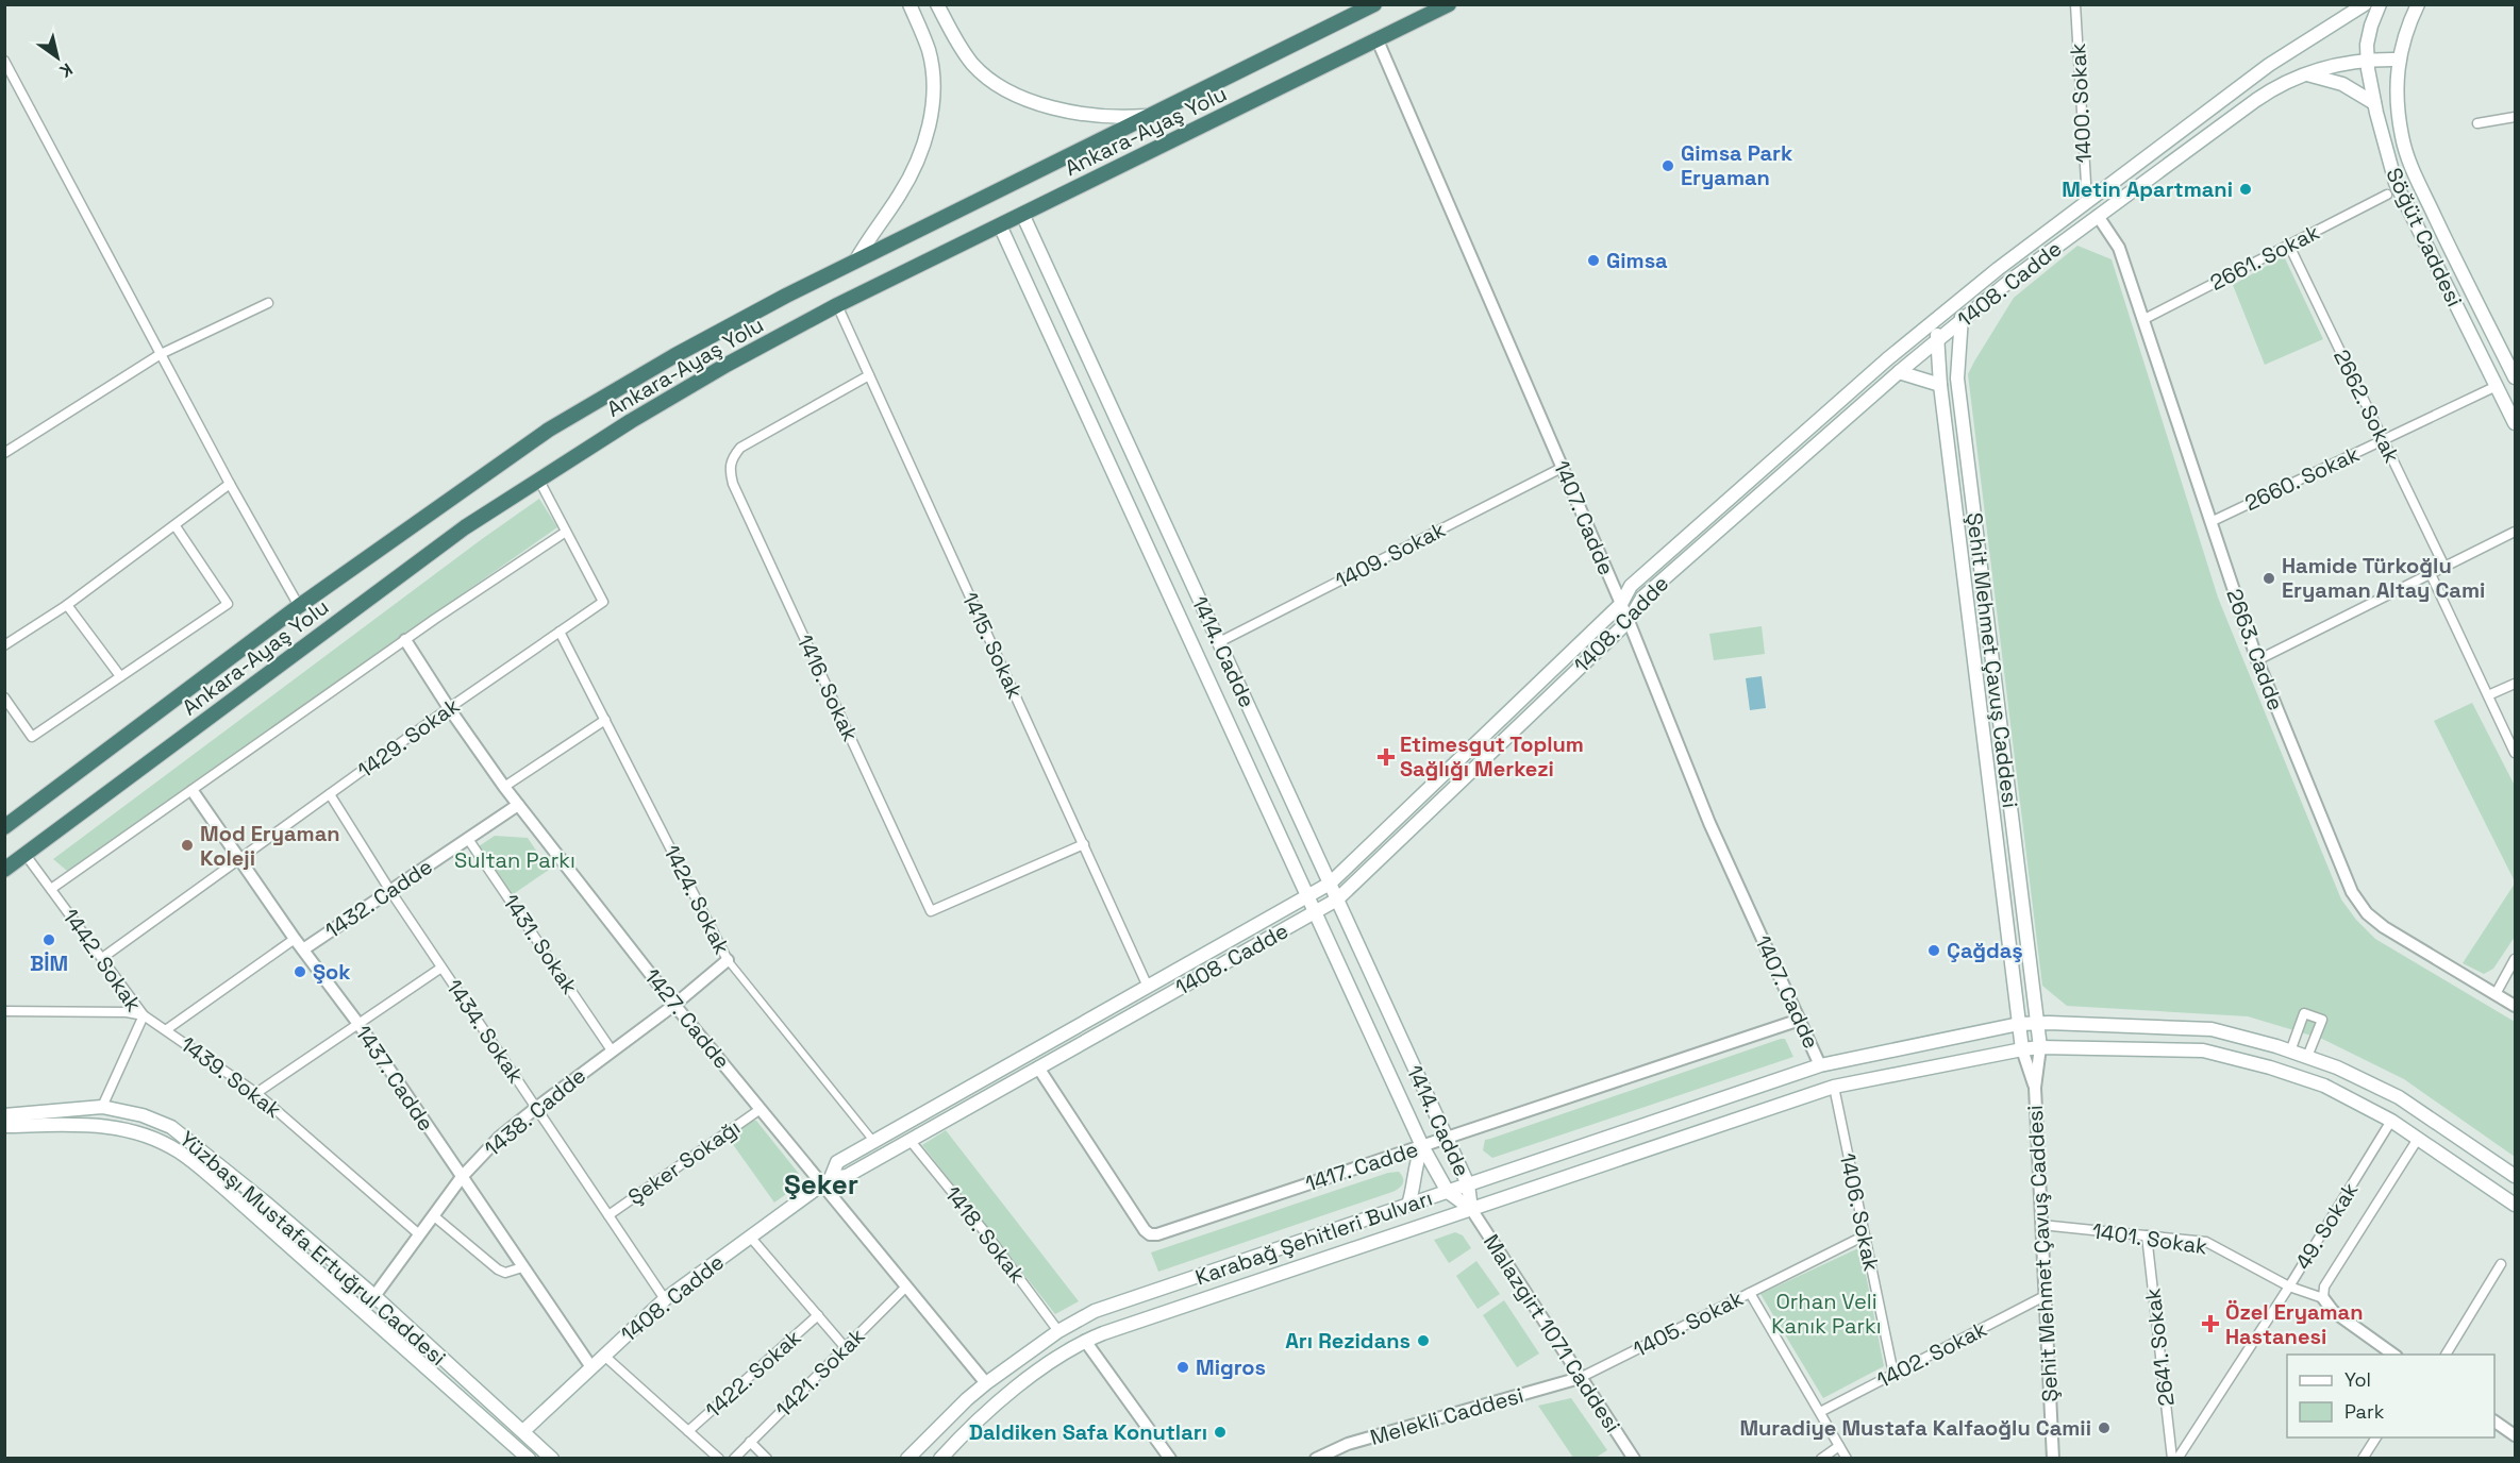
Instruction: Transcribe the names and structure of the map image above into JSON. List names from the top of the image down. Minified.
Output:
{"streets":{"highway":["Ankara-Ayaş Yolu"],"main road":["Söğüt Caddesi","1408. Cadde","1414. Cadde","Şehit Mehmet Çavuş Caddesi","Karabağ Şehitleri Bulvarı","Yüzbaşı Mustafa Ertuğrul Caddesi"],"street":["1400. Sokak","2661. Sokak","2662. Sokak","2660. Sokak","1407. Cadde","1409. Sokak","1415. Sokak","2663. Cadde","1416. Sokak","1429. Sokak","1432. Cadde","1424. Sokak","1431. Sokak","1442. Sokak","1427. Cadde","1434. Sokak","1439. Sokak","1437. Cadde","1438. Cadde","Şeker Sokağı","1417. Cadde","1406. Sokak","49. Sokak","1418. Sokak","1401. Sokak","1405. Sokak","Malazgirt 1071 Caddesi","2641. Sokak","1402. Sokak","1421. Sokak","1422. Sokak","Melekli Caddesi"]},"crossings":[["1400. Sokak","1408. Cadde"],["Ankara-Ayaş Yolu","1407. Cadde"],["Ankara-Ayaş Yolu","1415. Sokak"],["Ankara-Ayaş Yolu","1414. Cadde"],["Ankara-Ayaş Yolu","1429. Sokak"],["Ankara-Ayaş Yolu","1442. Sokak"],["Söğüt Caddesi","1408. Cadde"],["Söğüt Caddesi","2660. Sokak"],["2661. Sokak","2662. Sokak"],["2661. Sokak","2663. Cadde"],["1408. Cadde","1407. Cadde"],["1408. Cadde","1415. Sokak"],["1408. Cadde","2663. Cadde"],["1408. Cadde","1414. Cadde"],["1408. Cadde","Şehit Mehmet Çavuş Caddesi"],["1408. Cadde","1424. Sokak"],["1408. Cadde","1427. Cadde"],["1408. Cadde","1434. Sokak"],["1408. Cadde","1437. Cadde"],["1408. Cadde","1417. Cadde"],["1408. Cadde","1418. Sokak"],["1408. Cadde","Yüzbaşı Mustafa Ertuğrul Caddesi"],["2662. Sokak","2660. Sokak"],["2660. Sokak","2663. Cadde"],["1407. Cadde","1409. Sokak"],["1407. Cadde","1417. Cadde"],["1407. Cadde","Karabağ Şehitleri Bulvarı"],["1409. Sokak","1414. Cadde"],["1415. Sokak","1416. Sokak"],["1414. Cadde","1417. Cadde"],["1414. Cadde","Karabağ Şehitleri Bulvarı"],["1414. Cadde","Malazgirt 1071 Caddesi"],["Şehit Mehmet Çavuş Caddesi","Karabağ Şehitleri Bulvarı"],["Şehit Mehmet Çavuş Caddesi","1401. Sokak"],["Şehit Mehmet Çavuş Caddesi","1402. Sokak"],["1429. Sokak","1424. Sokak"],["1429. Sokak","1442. Sokak"],["1429. Sokak","1427. Cadde"],["1429. Sokak","1434. Sokak"],["1429. Sokak","1437. Cadde"],["1432. Cadde","1431. Sokak"],["1432. Cadde","1427. Cadde"],["1432. Cadde","1434. Sokak"],["1432. Cadde","1437. Cadde"],["1424. Sokak","1438. Cadde"],["1431. Sokak","1438. Cadde"],["1442. Sokak","1439. Sokak"],["1442. Sokak","Yüzbaşı Mustafa Ertuğrul Caddesi"],["1427. Cadde","1438. Cadde"],["1427. Cadde","Şeker Sokağı"],["1427. Cadde","Karabağ Şehitleri Bulvarı"],["1427. Cadde","1421. Sokak"],["1434. Sokak","1438. Cadde"],["1434. Sokak","Şeker Sokağı"],["1439. Sokak","1438. Cadde"],["1437. Cadde","1438. Cadde"],["1438. Cadde","Yüzbaşı Mustafa Ertuğrul Caddesi"],["1406. Sokak","Karabağ Şehitleri Bulvarı"],["1406. Sokak","1405. Sokak"],["1406. Sokak","1402. Sokak"],["49. Sokak","Karabağ Şehitleri Bulvarı"],["49. Sokak","1401. Sokak"],["49. Sokak","2641. Sokak"],["1418. Sokak","Karabağ Şehitleri Bulvarı"],["Karabağ Şehitleri Bulvarı","Malazgirt 1071 Caddesi"],["1401. Sokak","2641. Sokak"],["1405. Sokak","Malazgirt 1071 Caddesi"],["1405. Sokak","Melekli Caddesi"],["Malazgirt 1071 Caddesi","Melekli Caddesi"]],"districts":["Şeker"],"parks":["Sultan Parkı","Orhan Veli Kanık Parkı"],"places":{"other":["Gimsa Park Eryaman","Metin Apartmani","Gimsa","Hamide Türkoğlu Eryaman Altay Cami","Mod Eryaman Koleji","BİM","Çağdaş","Şok","Arı Rezidans","Migros","Muradiye Mustafa Kalfaoğlu Camii","Daldiken Safa Konutları"],"health":["Etimesgut Toplum Sağlığı Merkezi","Özel Eryaman Hastanesi"]},"legend":["Yol","Park"],"north":"bottom right"}
